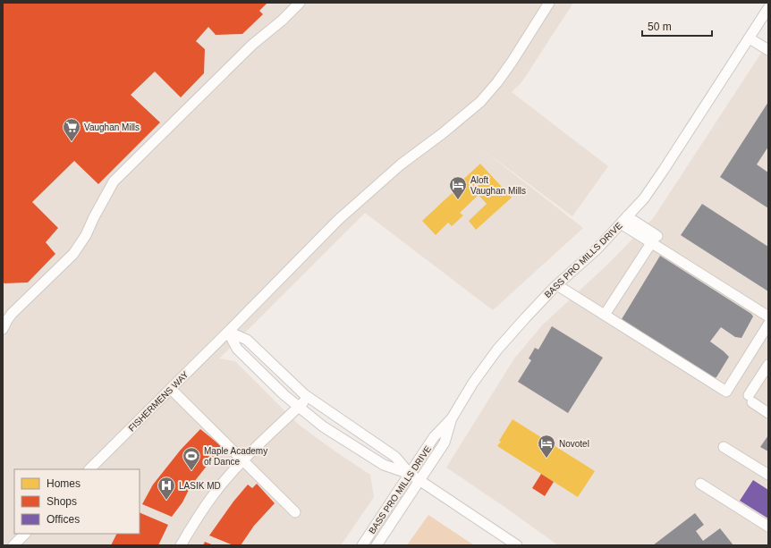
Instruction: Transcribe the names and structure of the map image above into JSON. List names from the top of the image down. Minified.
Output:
{"streets":{"street":["BASS PRO MILLS DRIVE","FISHERMENS WAY"]},"places":{"supermarket":["Vaughan Mills"],"hotel":["Aloft Vaughan Mills","Novotel"],"sports":["Maple Academy of Dance"],"hospital":["LASIK MD"]},"legend":["Homes","Shops","Offices"],"scale_bar":"50 m"}
